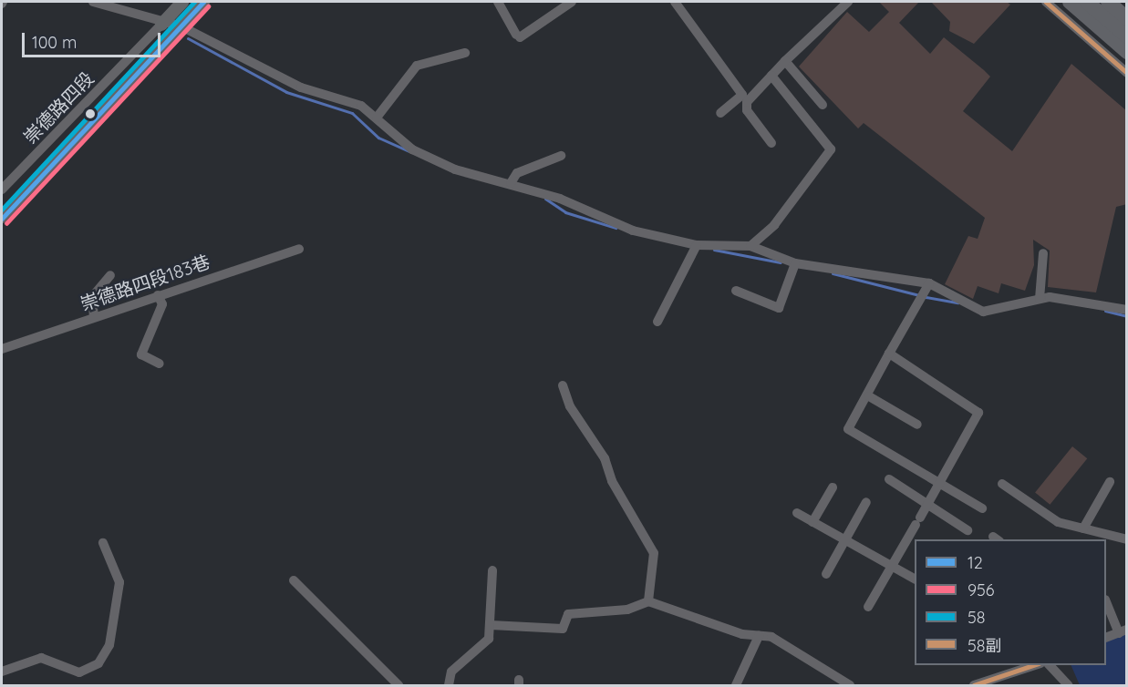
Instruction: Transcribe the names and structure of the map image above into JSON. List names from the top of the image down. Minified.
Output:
{"streets":{"street":["崇德路四段","崇德路四段183巷"]},"lines":["transit line 12","transit line 58","transit line 58副","transit line 956"],"legend":["12","956","58","58副"],"scale_bar":"100 m"}
